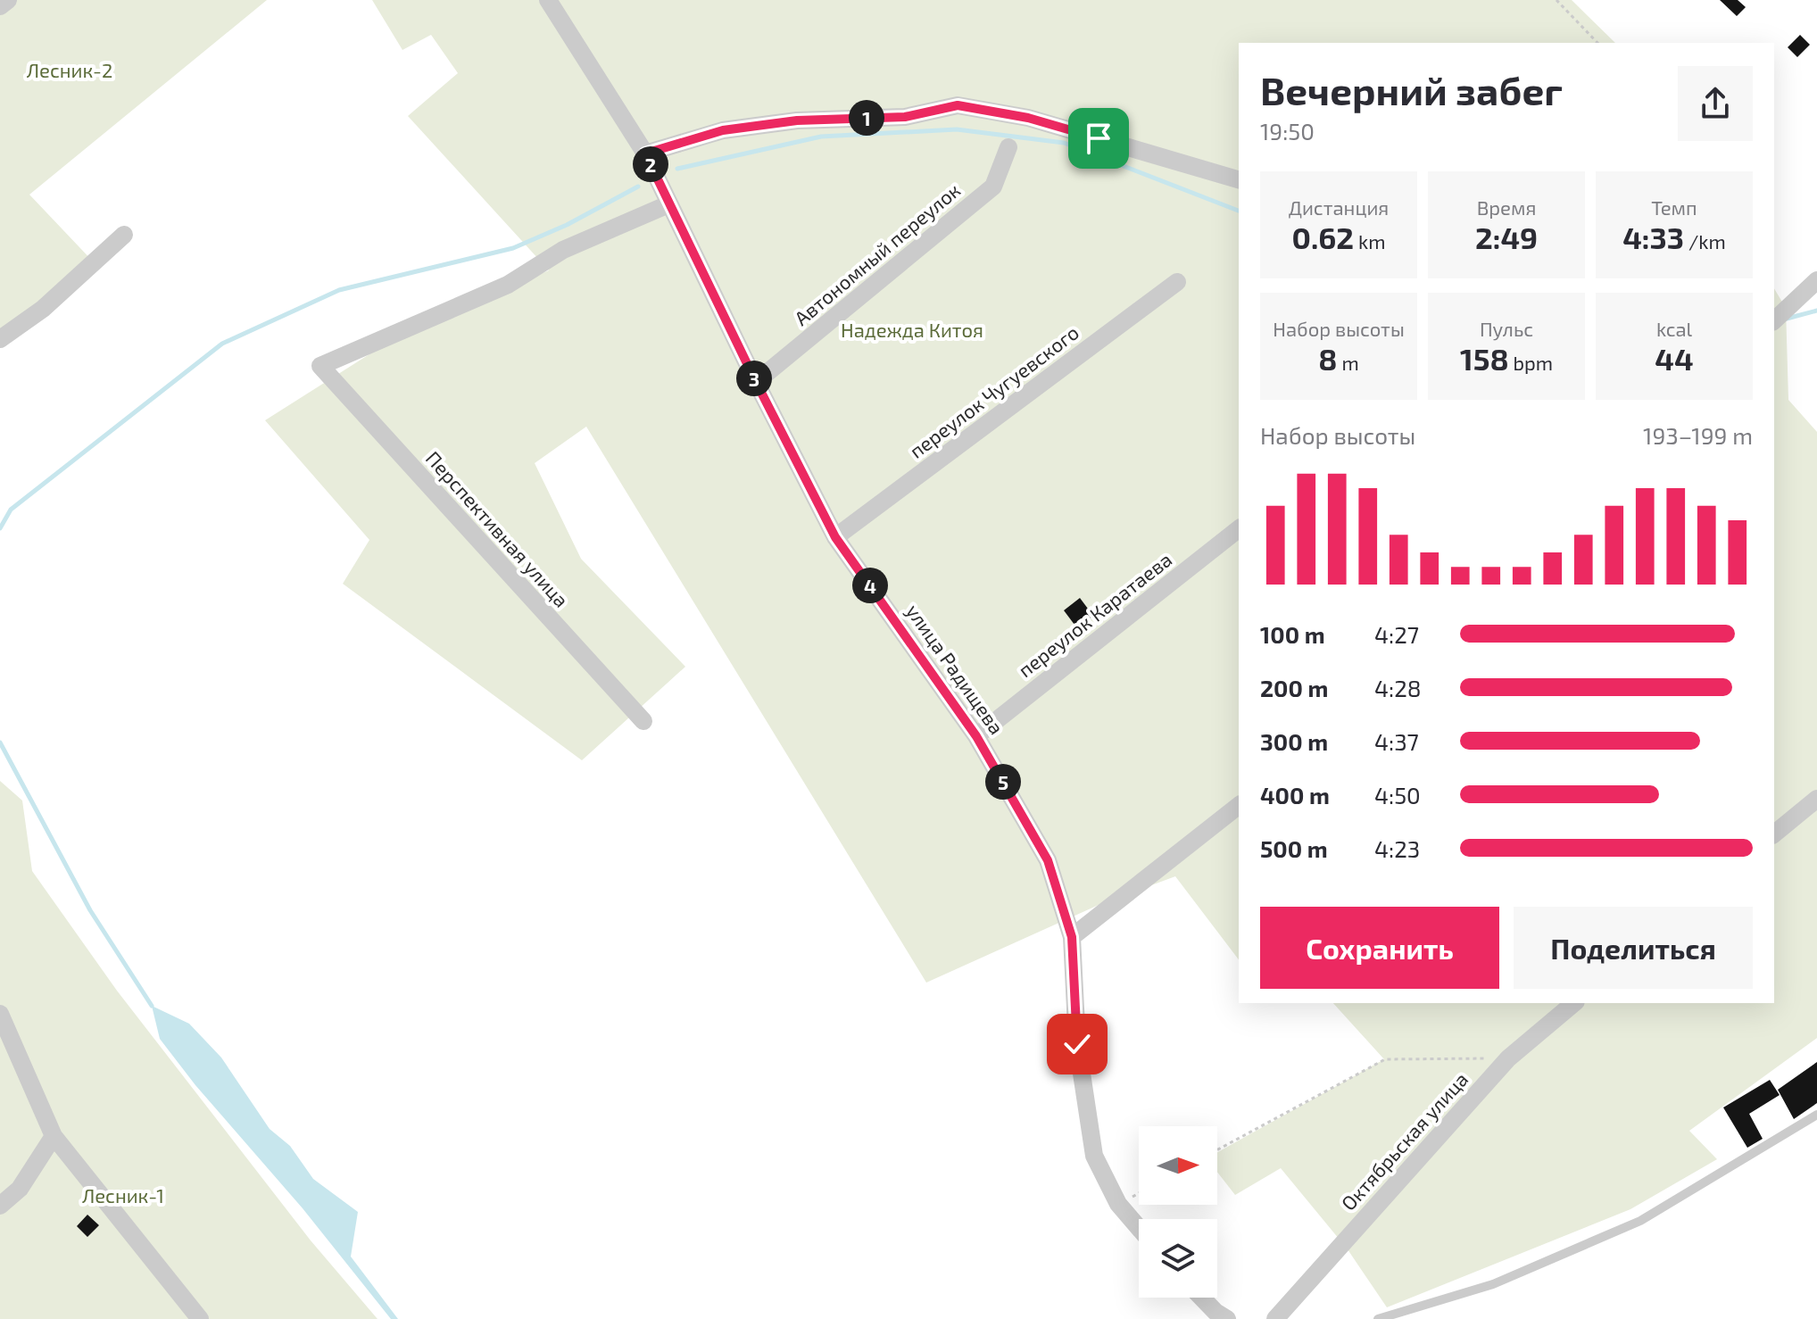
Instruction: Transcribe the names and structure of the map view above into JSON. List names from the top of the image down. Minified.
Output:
{"streets":{"street":["Автономный переулок","переулок Чугуевского","Перспективная улица","переулок Каратаева","улица Радищева","Октябрьская улица"]},"crossings":[["Автономный переулок","улица Радищева"],["переулок Чугуевского","улица Радищева"],["Перспективная улица","улица Радищева"],["переулок Каратаева","улица Радищева"]],"parks":["Лесник-2","Надежда Китоя","Лесник-1"],"north":"right","page":{"heading":["Вечерний забег","19:50"],"pins":["1","2","3","4","5"],"stats":[["Дистанция","0.62 km"],["Время","2:49"],["Темп","4:33 /km"],["Набор высоты","8 m"],["Пульс","158 bpm"],["kcal","44"]],"chart":["Набор высоты","193–199 m"],"list":[{"name":"100 m","note":"4:27"},{"name":"200 m","note":"4:28"},{"name":"300 m","note":"4:37"},{"name":"400 m","note":"4:50"},{"name":"500 m","note":"4:23"}],"buttons":["Сохранить","Поделиться"]}}
